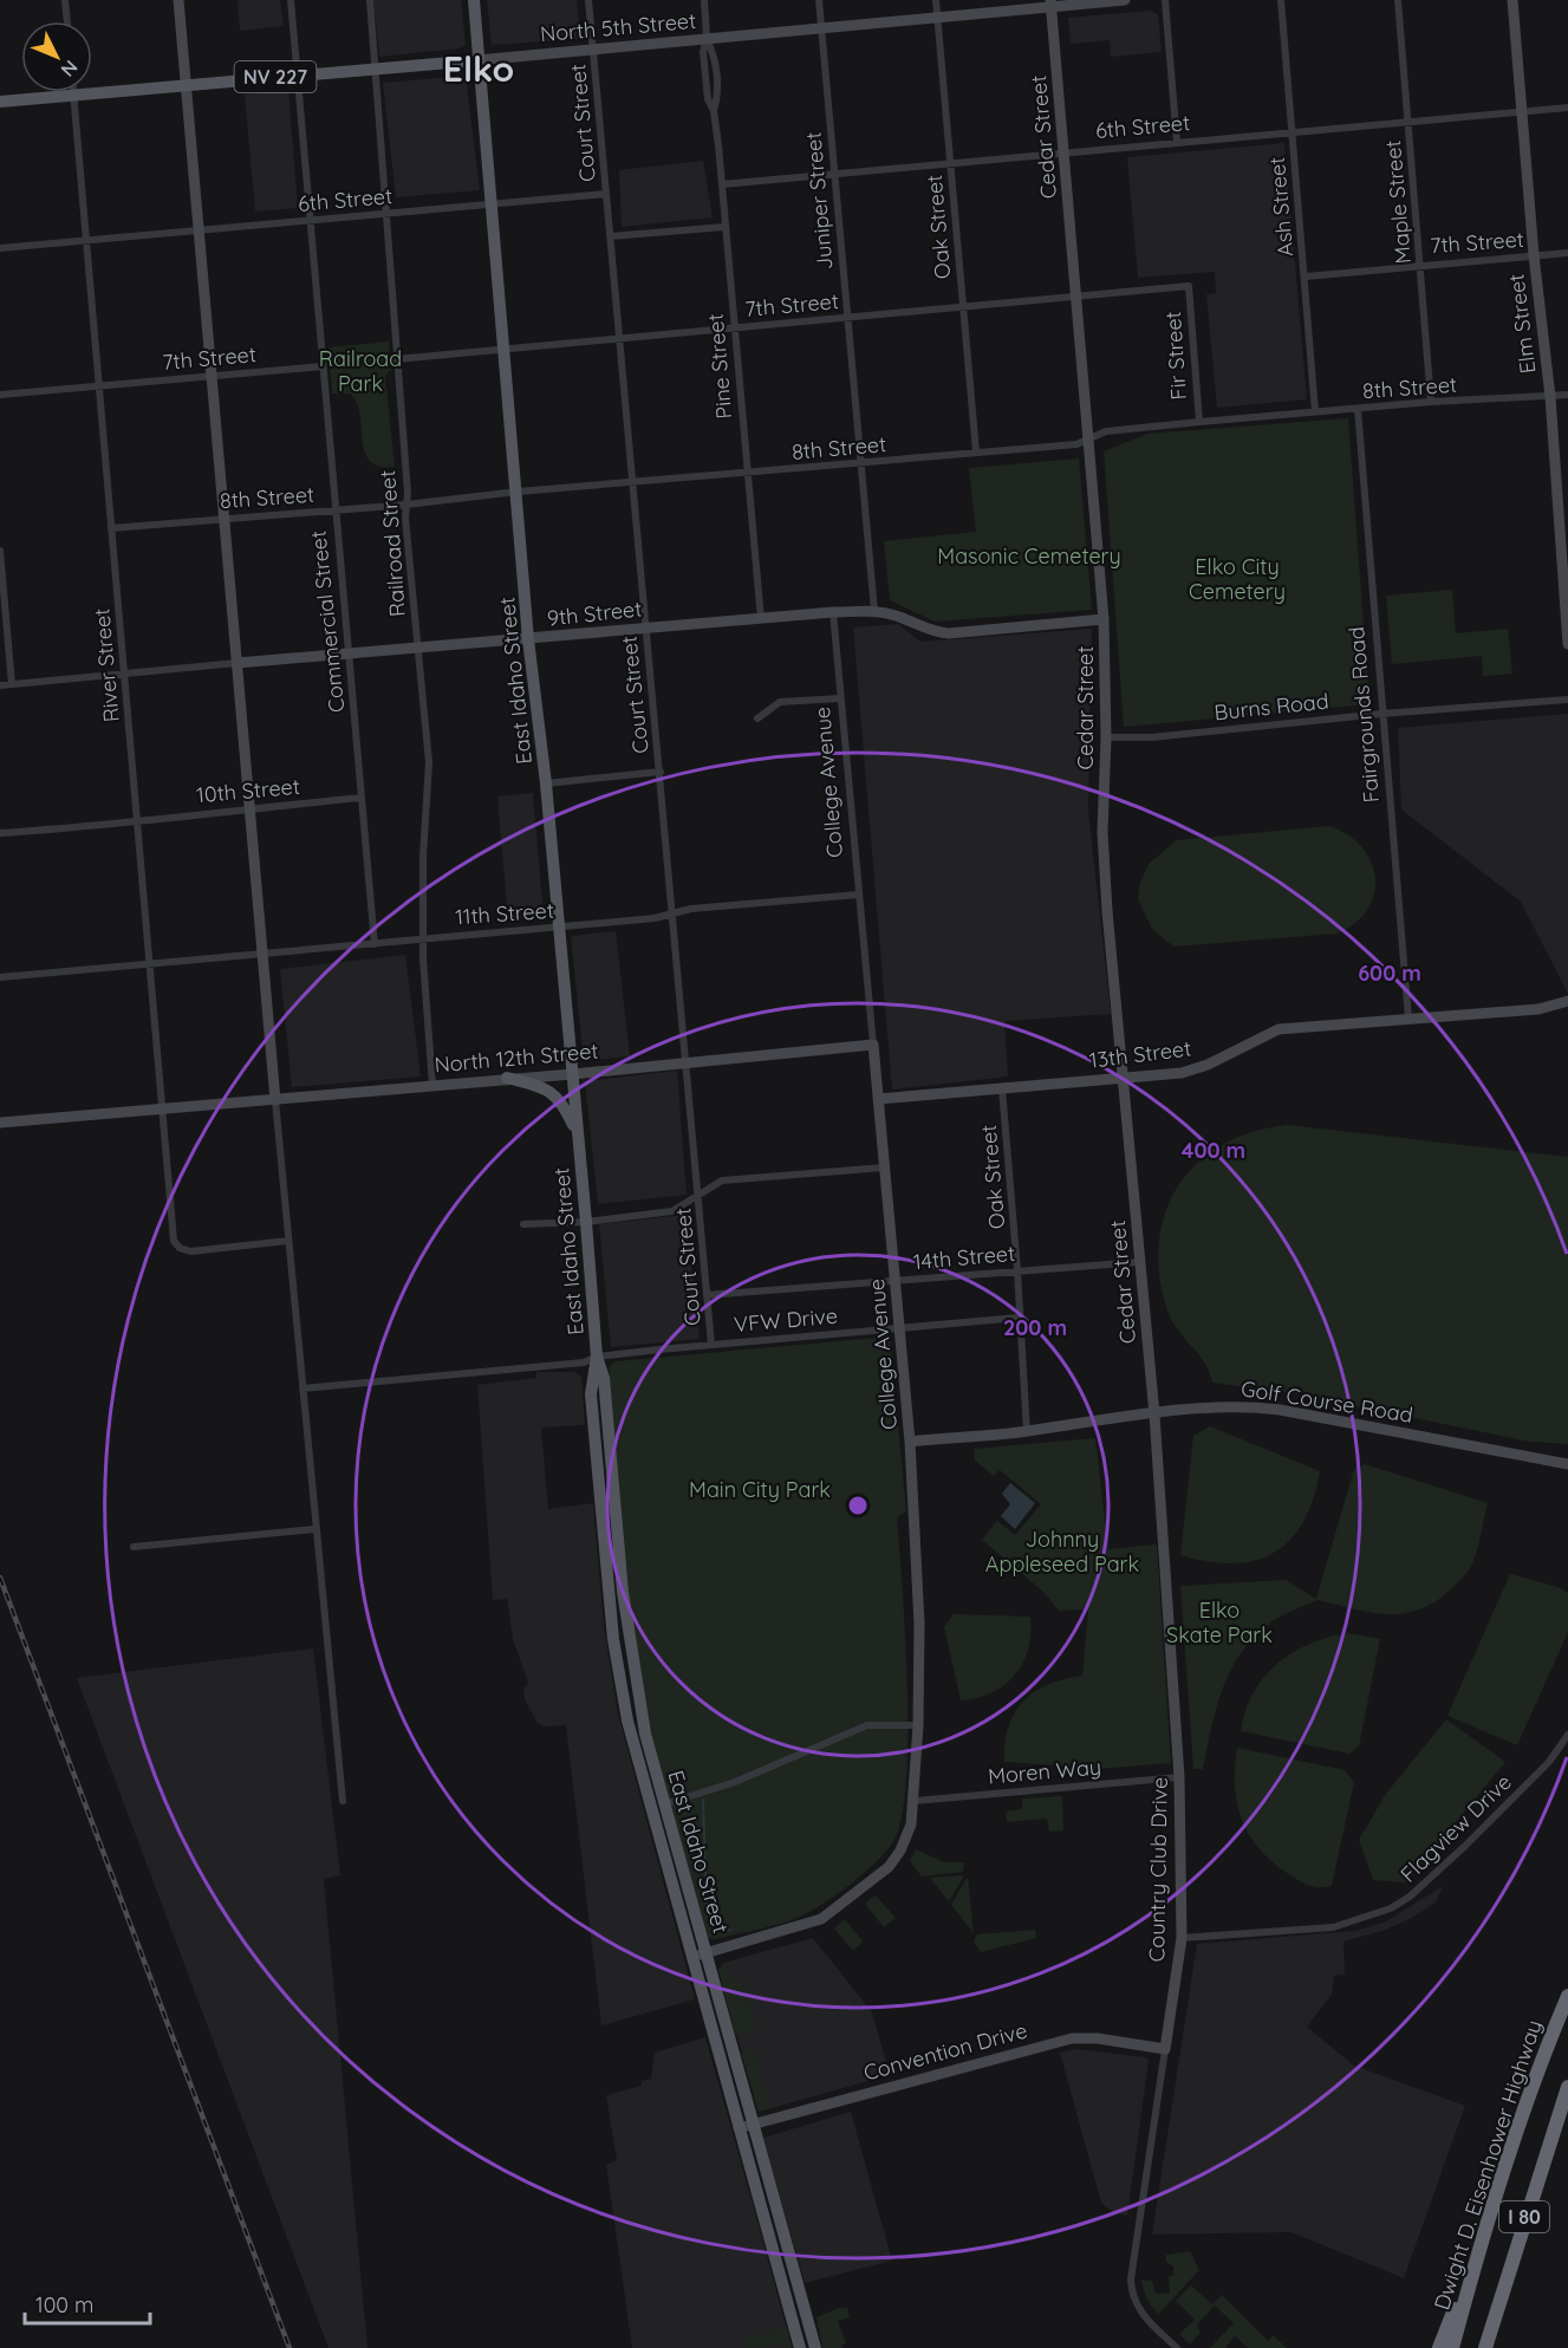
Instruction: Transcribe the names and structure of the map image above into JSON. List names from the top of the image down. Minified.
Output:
{"streets":{"highway":["Dwight D. Eisenhower Highway","I 80"],"main road":["North 5th Street","NV 227","East Idaho Street"],"street":["Court Street","6th Street","Cedar Street","Juniper Street","Maple Street","Ash Street","Oak Street","7th Street","Elm Street","Fir Street","Pine Street","8th Street","Railroad Street","9th Street","Commercial Street","River Street","Burns Road","Fairgrounds Road","College Avenue","10th Street","11th Street","13th Street","North 12th Street","14th Street","VFW Drive","Golf Course Road","Moren Way","Flagview Drive","Country Club Drive","Convention Drive"]},"crossings":[["North 5th Street","NV 227"],["North 5th Street","Court Street"],["North 5th Street","Cedar Street"],["North 5th Street","Juniper Street"],["North 5th Street","Oak Street"],["North 5th Street","Pine Street"],["North 5th Street","Railroad Street"],["North 5th Street","Commercial Street"],["North 5th Street","River Street"],["North 5th Street","East Idaho Street"],["NV 227","River Street"],["Court Street","6th Street"],["Court Street","7th Street"],["Court Street","8th Street"],["Court Street","9th Street"],["Court Street","11th Street"],["Court Street","North 12th Street"],["Court Street","14th Street"],["Court Street","VFW Drive"],["6th Street","Cedar Street"],["6th Street","Juniper Street"],["6th Street","Maple Street"],["6th Street","Ash Street"],["6th Street","Oak Street"],["6th Street","Elm Street"],["6th Street","Pine Street"],["6th Street","Railroad Street"],["6th Street","Commercial Street"],["6th Street","River Street"],["6th Street","East Idaho Street"],["Cedar Street","7th Street"],["Cedar Street","8th Street"],["Cedar Street","9th Street"],["Cedar Street","Burns Road"],["Cedar Street","13th Street"],["Cedar Street","14th Street"],["Cedar Street","Golf Course Road"],["Cedar Street","Country Club Drive"],["Juniper Street","7th Street"],["Juniper Street","8th Street"],["Juniper Street","9th Street"],["Maple Street","7th Street"],["Maple Street","8th Street"],["Ash Street","7th Street"],["Ash Street","8th Street"],["Oak Street","7th Street"],["Oak Street","8th Street"],["Oak Street","13th Street"],["Oak Street","14th Street"],["Oak Street","VFW Drive"],["Oak Street","Golf Course Road"],["7th Street","Elm Street"],["7th Street","Fir Street"],["7th Street","Pine Street"],["7th Street","Railroad Street"],["7th Street","Commercial Street"],["7th Street","River Street"],["7th Street","East Idaho Street"],["Elm Street","8th Street"],["Fir Street","8th Street"],["Pine Street","8th Street"],["Pine Street","9th Street"],["8th Street","Railroad Street"],["8th Street","Commercial Street"],["8th Street","River Street"],["8th Street","East Idaho Street"],["8th Street","Fairgrounds Road"],["Railroad Street","9th Street"],["Railroad Street","11th Street"],["Railroad Street","North 12th Street"],["9th Street","Commercial Street"],["9th Street","River Street"],["9th Street","East Idaho Street"],["9th Street","College Avenue"],["Commercial Street","10th Street"],["Commercial Street","11th Street"],["River Street","10th Street"],["River Street","11th Street"],["River Street","North 12th Street"],["East Idaho Street","College Avenue"],["East Idaho Street","11th Street"],["East Idaho Street","North 12th Street"],["East Idaho Street","VFW Drive"],["East Idaho Street","Convention Drive"],["Burns Road","Fairgrounds Road"],["Fairgrounds Road","13th Street"],["College Avenue","11th Street"],["College Avenue","13th Street"],["College Avenue","North 12th Street"],["College Avenue","14th Street"],["College Avenue","VFW Drive"],["College Avenue","Golf Course Road"],["College Avenue","Moren Way"],["Golf Course Road","Country Club Drive"],["Moren Way","Country Club Drive"],["Flagview Drive","Country Club Drive"],["Country Club Drive","Convention Drive"]],"districts":["Elko"],"parks":["Railroad Park","Masonic Cemetery","Elko City Cemetery","Main City Park","Johnny Appleseed Park","Elko Skate Park"],"scale_bar":"100 m","north":"bottom right","rings":["600 m","400 m","200 m"]}
